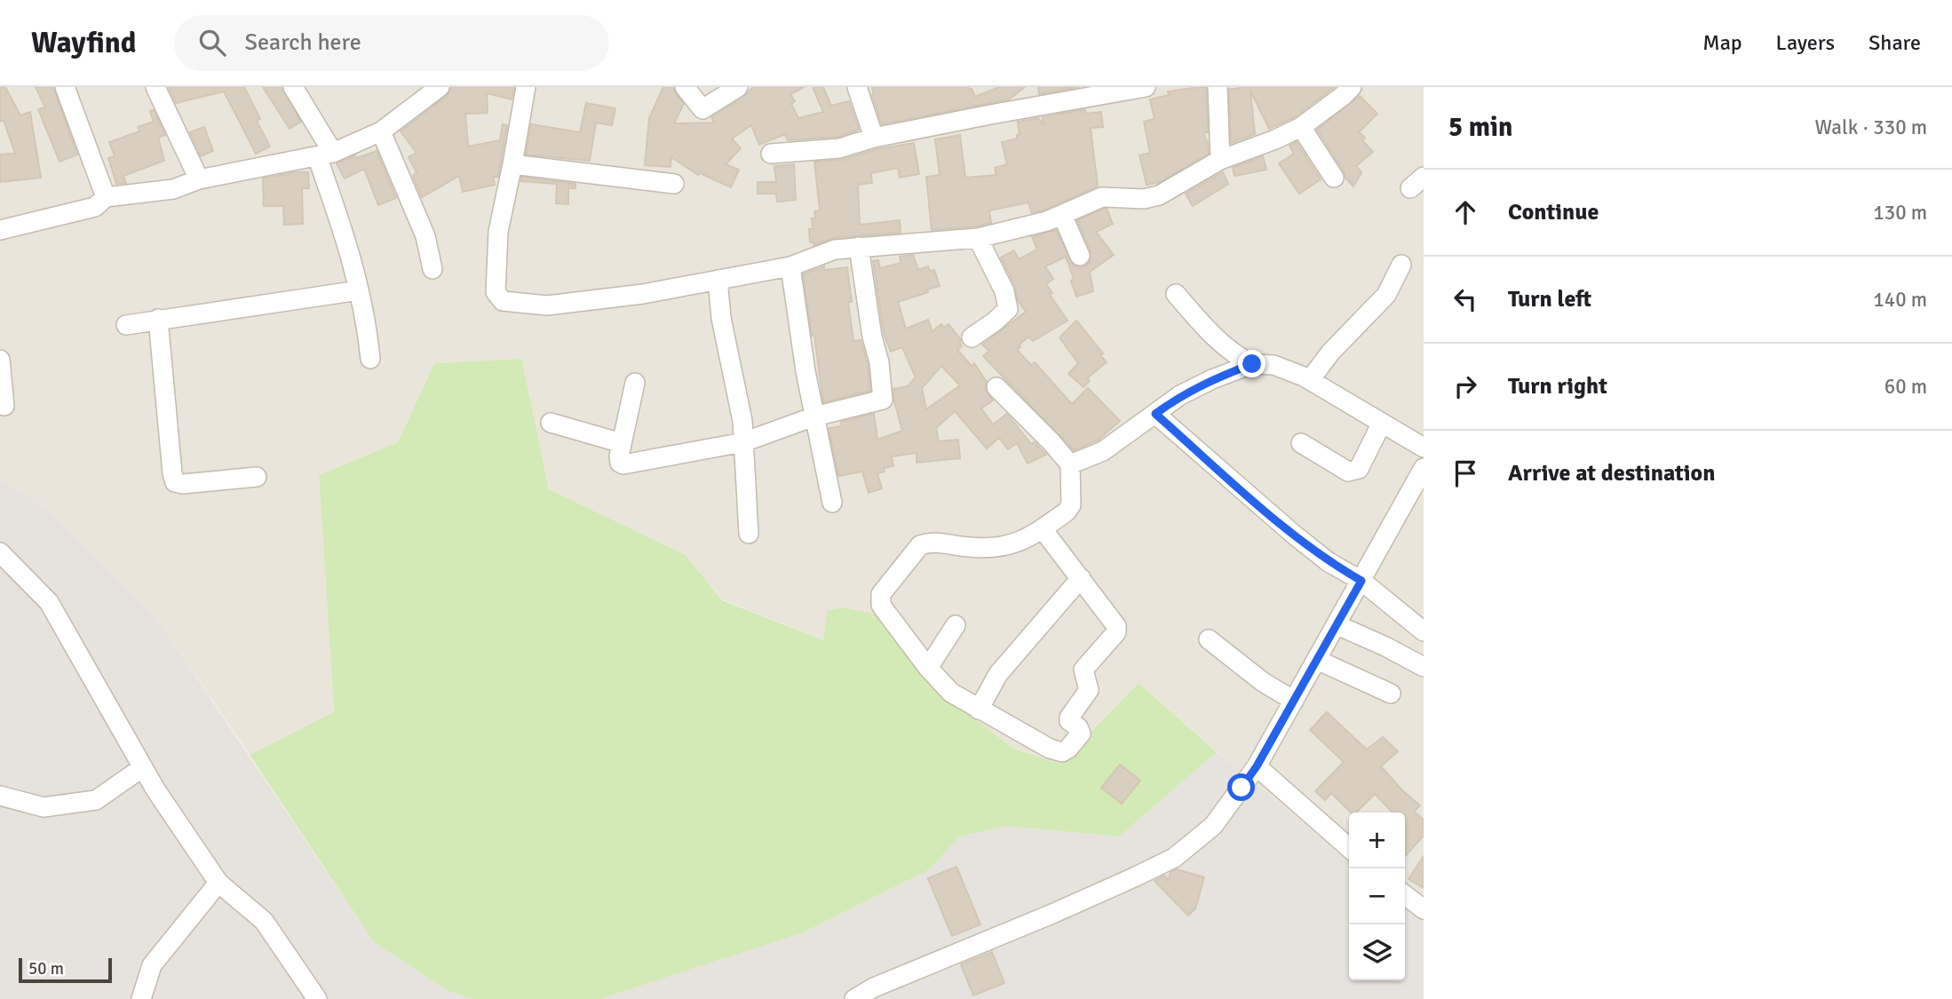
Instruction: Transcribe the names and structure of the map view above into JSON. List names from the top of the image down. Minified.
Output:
{"scale_bar":"50 m","page":{"header":"Wayfind","search":"Search here","nav":["Map","Layers","Share"],"heading":["5 min","Walk · 330 m"],"list":[["Continue","130 m"],["Turn left","140 m"],["Turn right","60 m"],"Arrive at destination"],"map_buttons":["+","−"],"scale":"50 m"}}
